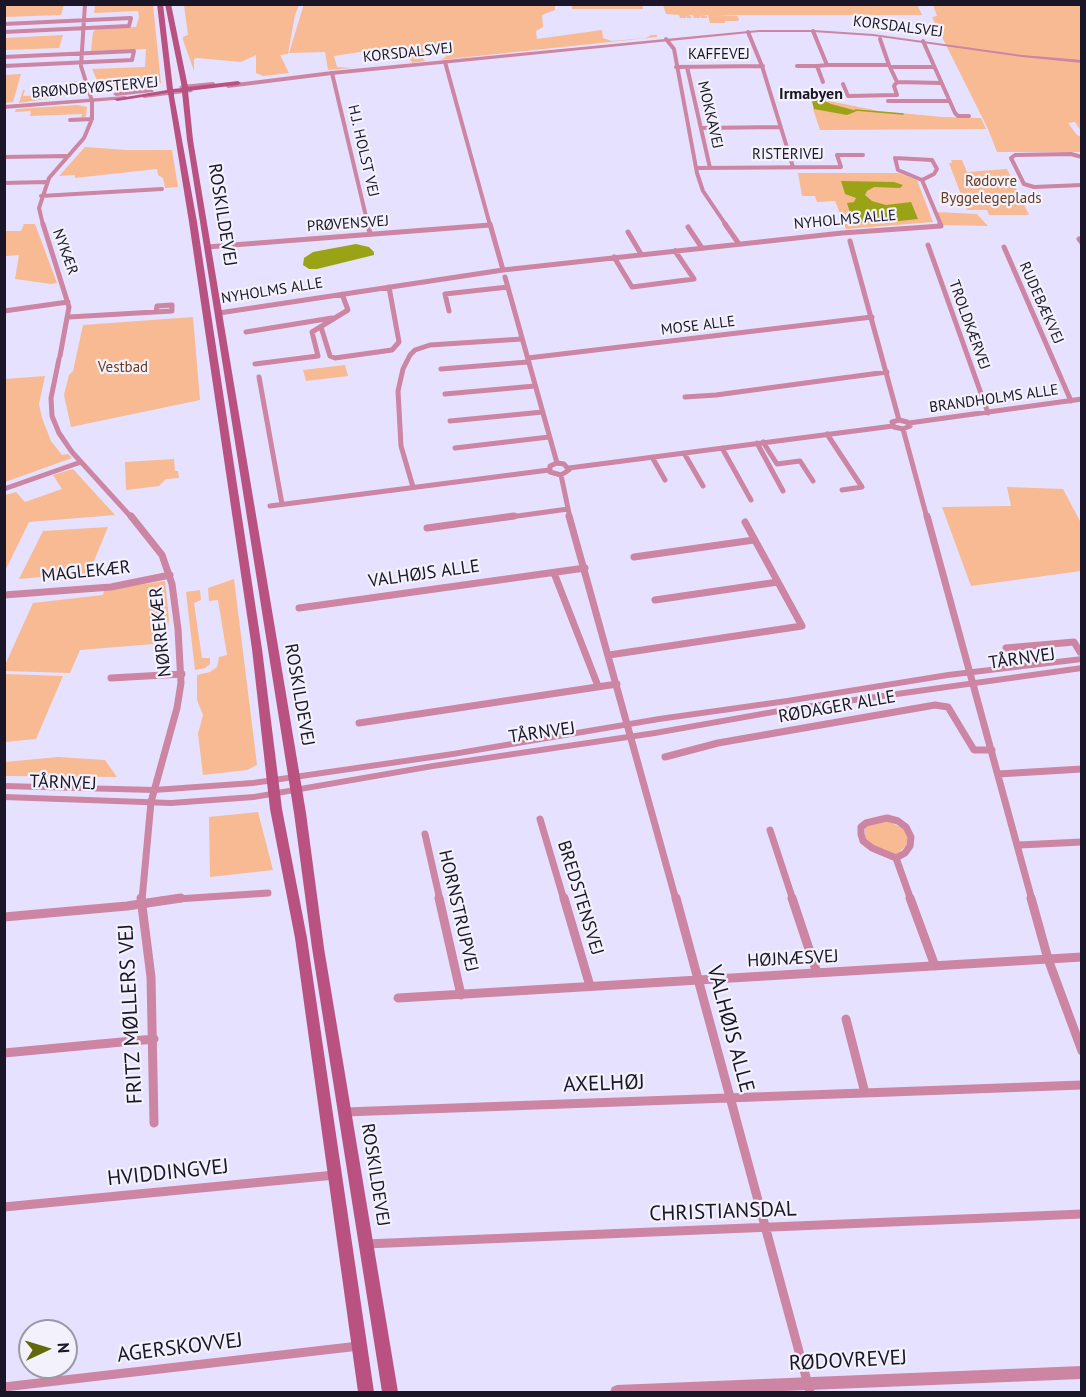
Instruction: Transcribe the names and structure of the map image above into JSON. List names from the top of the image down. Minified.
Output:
{"streets":{"main road":["ROSKILDEVEJ"],"street":["KORSDALSVEJ","KAFFEVEJ","BRØNDBYØSTERVEJ","MOKKAVEJ","H.J. HOLST VEJ","RISTERIVEJ","NYHOLMS ALLE","PRØVENSVEJ","NYKÆR","RUDEBÆKVEJ","TROLDKÆRVEJ","MOSE ALLE","BRANDHOLMS ALLE","MAGLEKÆR","VALHØJS ALLE","NØRREKÆR","TÅRNVEJ","RØDAGER ALLE","BREDSTENSVEJ","HORNSTRUPVEJ","HØJNÆSVEJ","FRITZ MØLLERS VEJ","AXELHØJ","HVIDDINGVEJ","CHRISTIANSDAL","AGERSKOVVEJ","RØDOVREVEJ"]},"crossings":[["KORSDALSVEJ","BRØNDBYØSTERVEJ"],["KORSDALSVEJ","H.J. HOLST VEJ"],["KORSDALSVEJ","ROSKILDEVEJ"],["KAFFEVEJ","MOKKAVEJ"],["KAFFEVEJ","RISTERIVEJ"],["BRØNDBYØSTERVEJ","ROSKILDEVEJ"],["BRØNDBYØSTERVEJ","NYKÆR"],["MOKKAVEJ","RISTERIVEJ"],["H.J. HOLST VEJ","PRØVENSVEJ"],["ROSKILDEVEJ","NYHOLMS ALLE"],["ROSKILDEVEJ","PRØVENSVEJ"],["ROSKILDEVEJ","TÅRNVEJ"],["ROSKILDEVEJ","AXELHØJ"],["ROSKILDEVEJ","HVIDDINGVEJ"],["ROSKILDEVEJ","CHRISTIANSDAL"],["ROSKILDEVEJ","AGERSKOVVEJ"],["NYKÆR","NØRREKÆR"],["RUDEBÆKVEJ","BRANDHOLMS ALLE"],["TROLDKÆRVEJ","BRANDHOLMS ALLE"],["MAGLEKÆR","NØRREKÆR"],["VALHØJS ALLE","TÅRNVEJ"],["VALHØJS ALLE","HØJNÆSVEJ"],["VALHØJS ALLE","AXELHØJ"],["VALHØJS ALLE","CHRISTIANSDAL"],["VALHØJS ALLE","RØDOVREVEJ"],["NØRREKÆR","TÅRNVEJ"],["NØRREKÆR","FRITZ MØLLERS VEJ"],["BREDSTENSVEJ","HØJNÆSVEJ"],["HORNSTRUPVEJ","HØJNÆSVEJ"]],"districts":["Irmabyen"],"parks":["Rødovre Byggelegeplads","Vestbad"],"north":"right"}
